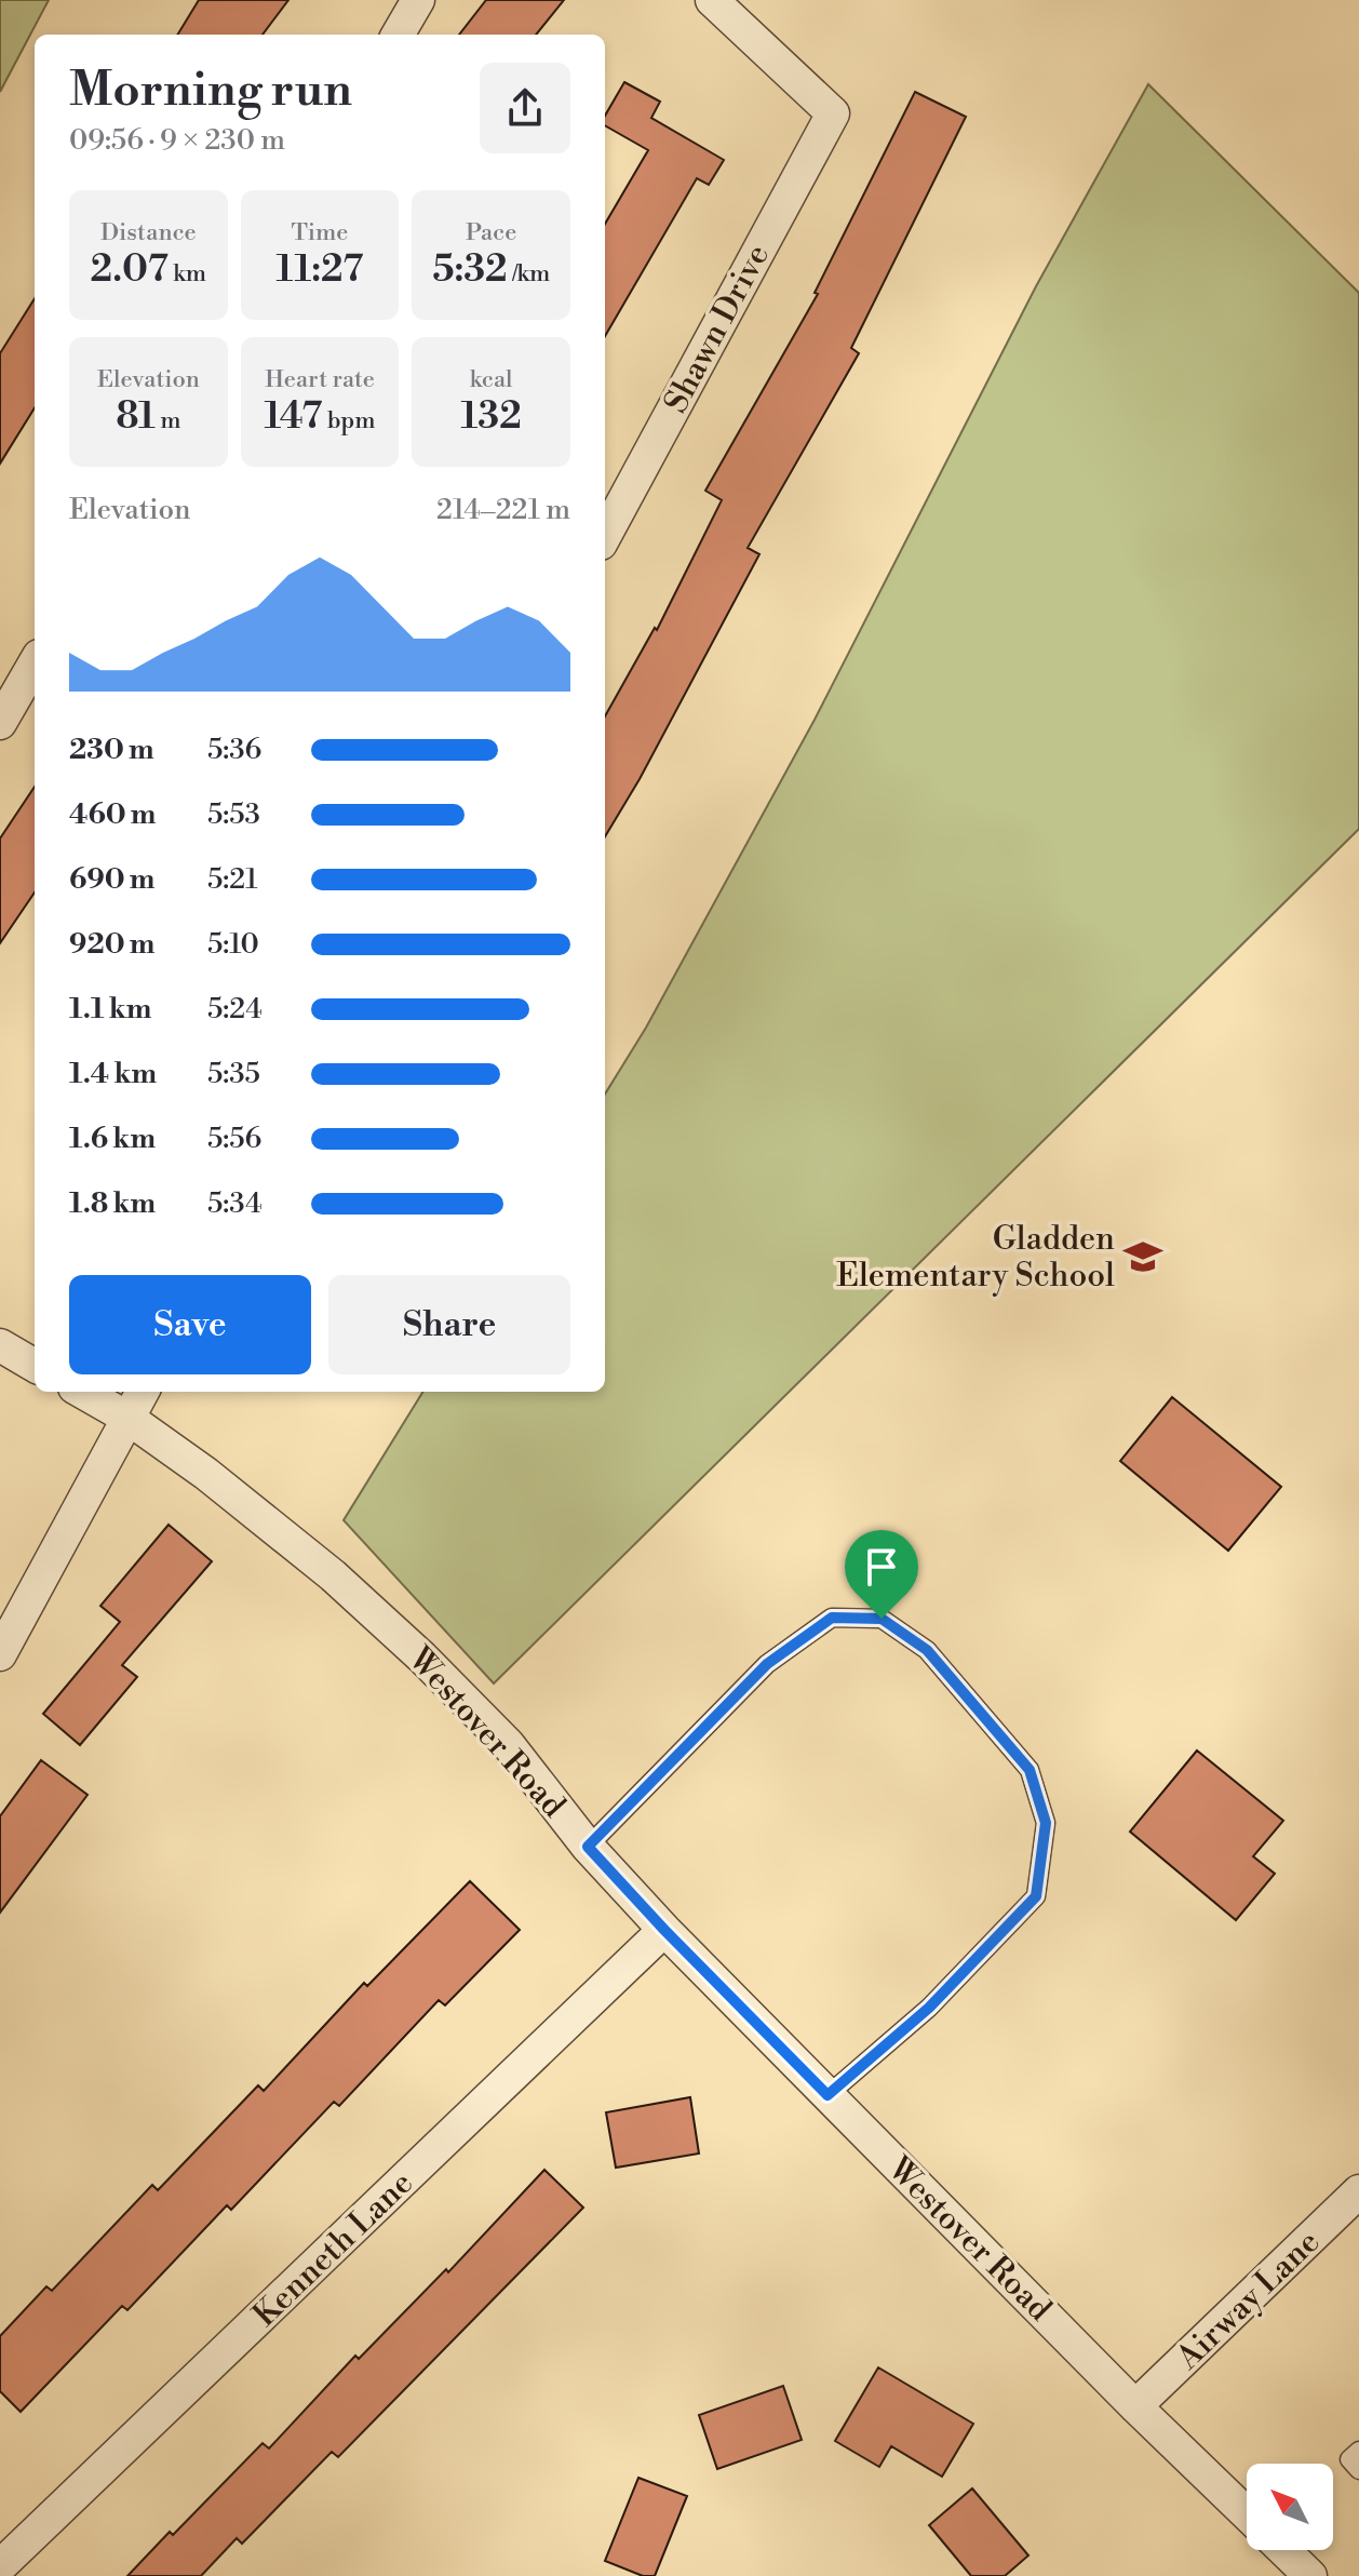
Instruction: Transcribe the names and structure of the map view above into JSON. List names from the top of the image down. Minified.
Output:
{"streets":{"street":["Shawn Drive","Westover Road","Kenneth Lane","Airway Lane"]},"crossings":[["Westover Road","Kenneth Lane"],["Westover Road","Airway Lane"]],"places":{"school or university":["Gladden Elementary School"]},"north":"top left","page":{"heading":["Morning run","09:56 · 9 × 230 m"],"stats":[["Distance","2.07 km"],["Time","11:27"],["Pace","5:32 /km"],["Elevation","81 m"],["Heart rate","147 bpm"],["kcal","132"]],"chart":["Elevation","214–221 m"],"list":[{"name":"230 m","note":"5:36"},{"name":"460 m","note":"5:53"},{"name":"690 m","note":"5:21"},{"name":"920 m","note":"5:10"},{"name":"1.1 km","note":"5:24"},{"name":"1.4 km","note":"5:35"},{"name":"1.6 km","note":"5:56"},{"name":"1.8 km","note":"5:34"}],"buttons":["Save","Share"]}}
